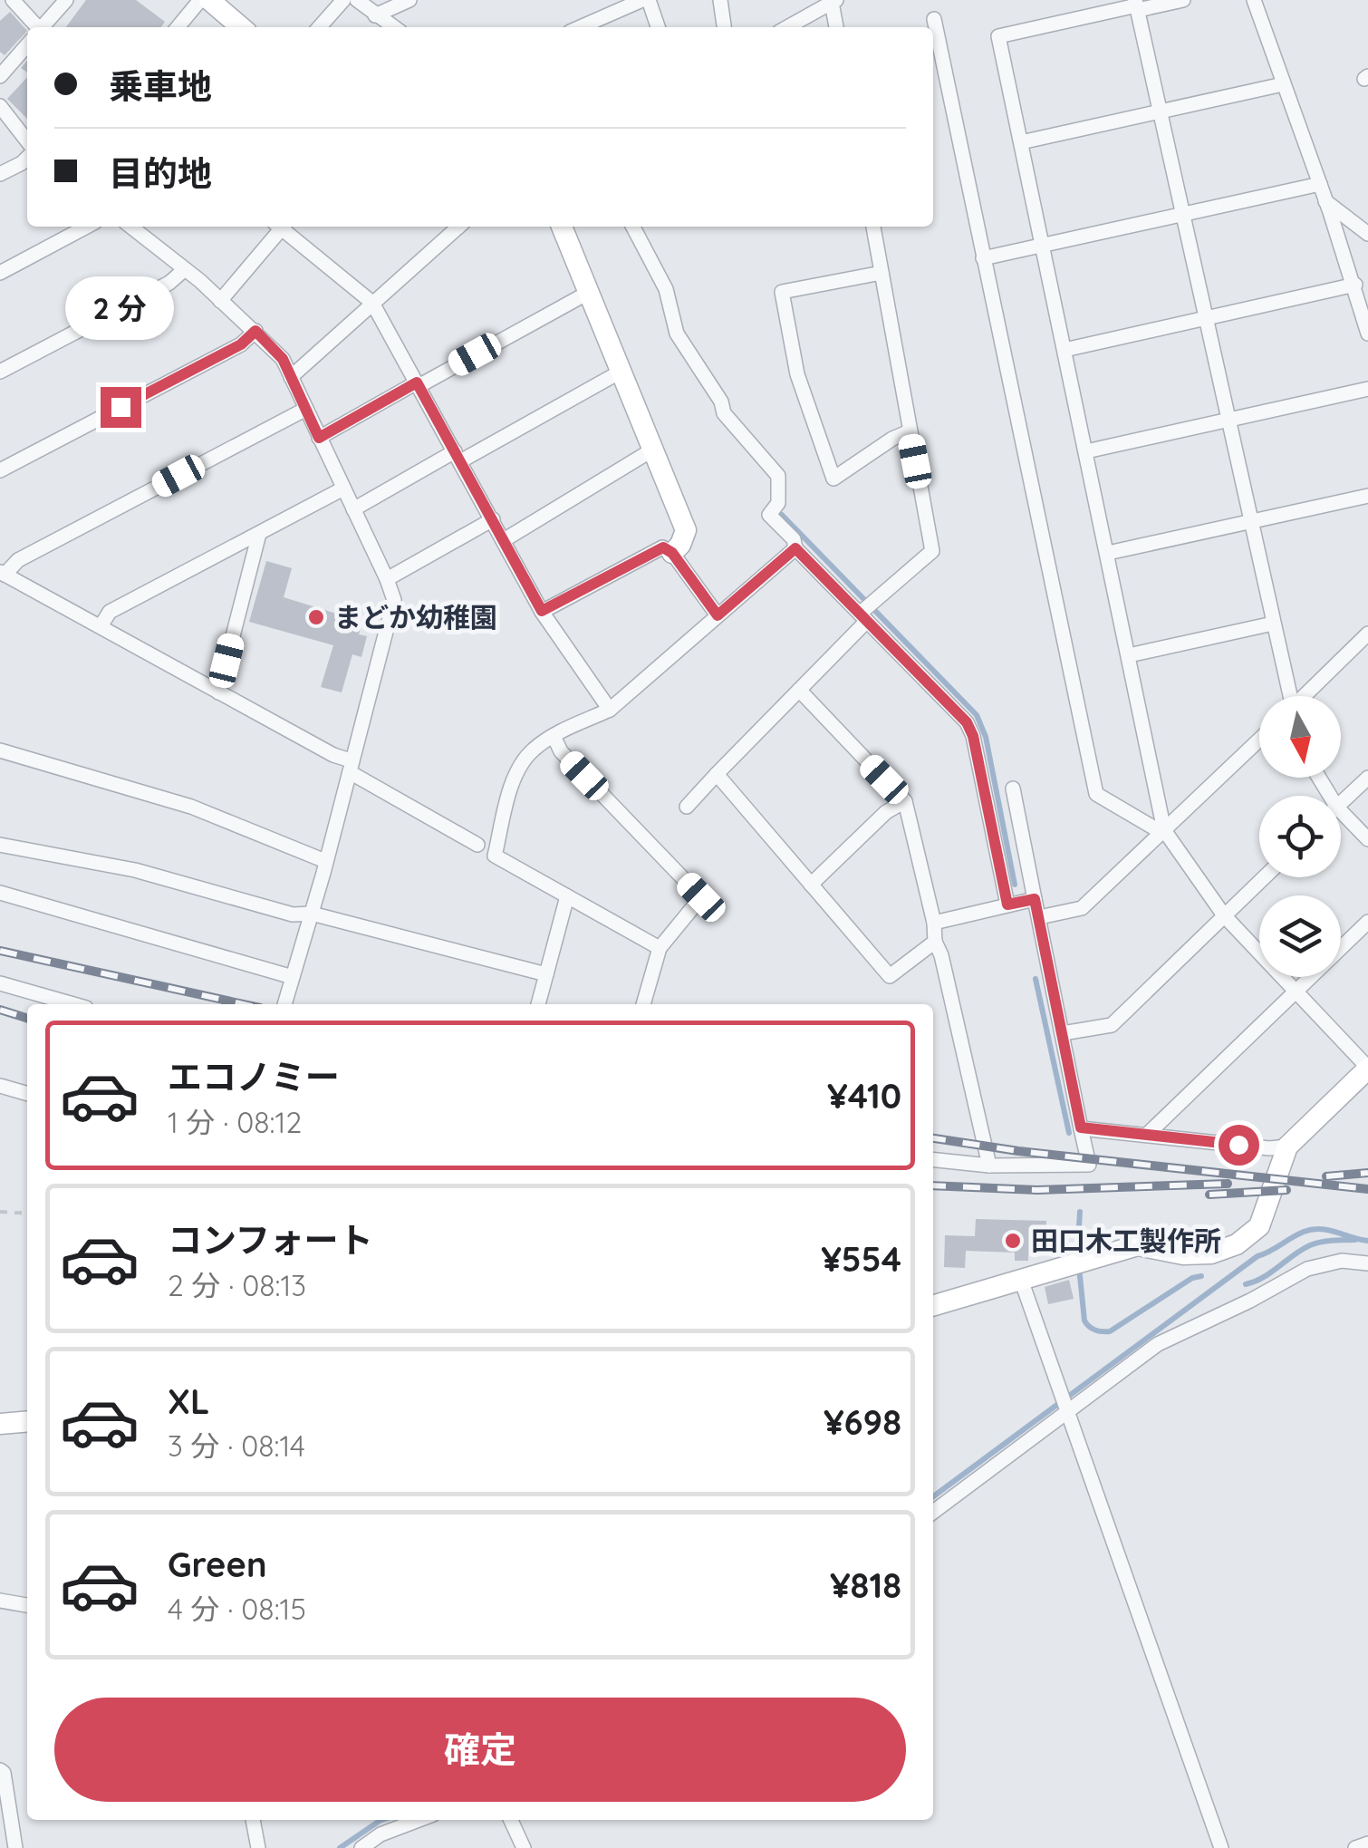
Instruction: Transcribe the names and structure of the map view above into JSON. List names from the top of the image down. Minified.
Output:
{"places":["まどか幼稚園","田口木工製作所"],"north":"bottom","page":{"banner":["乗車地","目的地"],"bubble":"2 分","list":[{"name":"エコノミー","note":"1 分 · 08:12","value":"¥410"},{"name":"コンフォート","note":"2 分 · 08:13","value":"¥554"},{"name":"XL","note":"3 分 · 08:14","value":"¥698"},{"name":"Green","note":"4 分 · 08:15","value":"¥818"}],"buttons":"確定"}}
